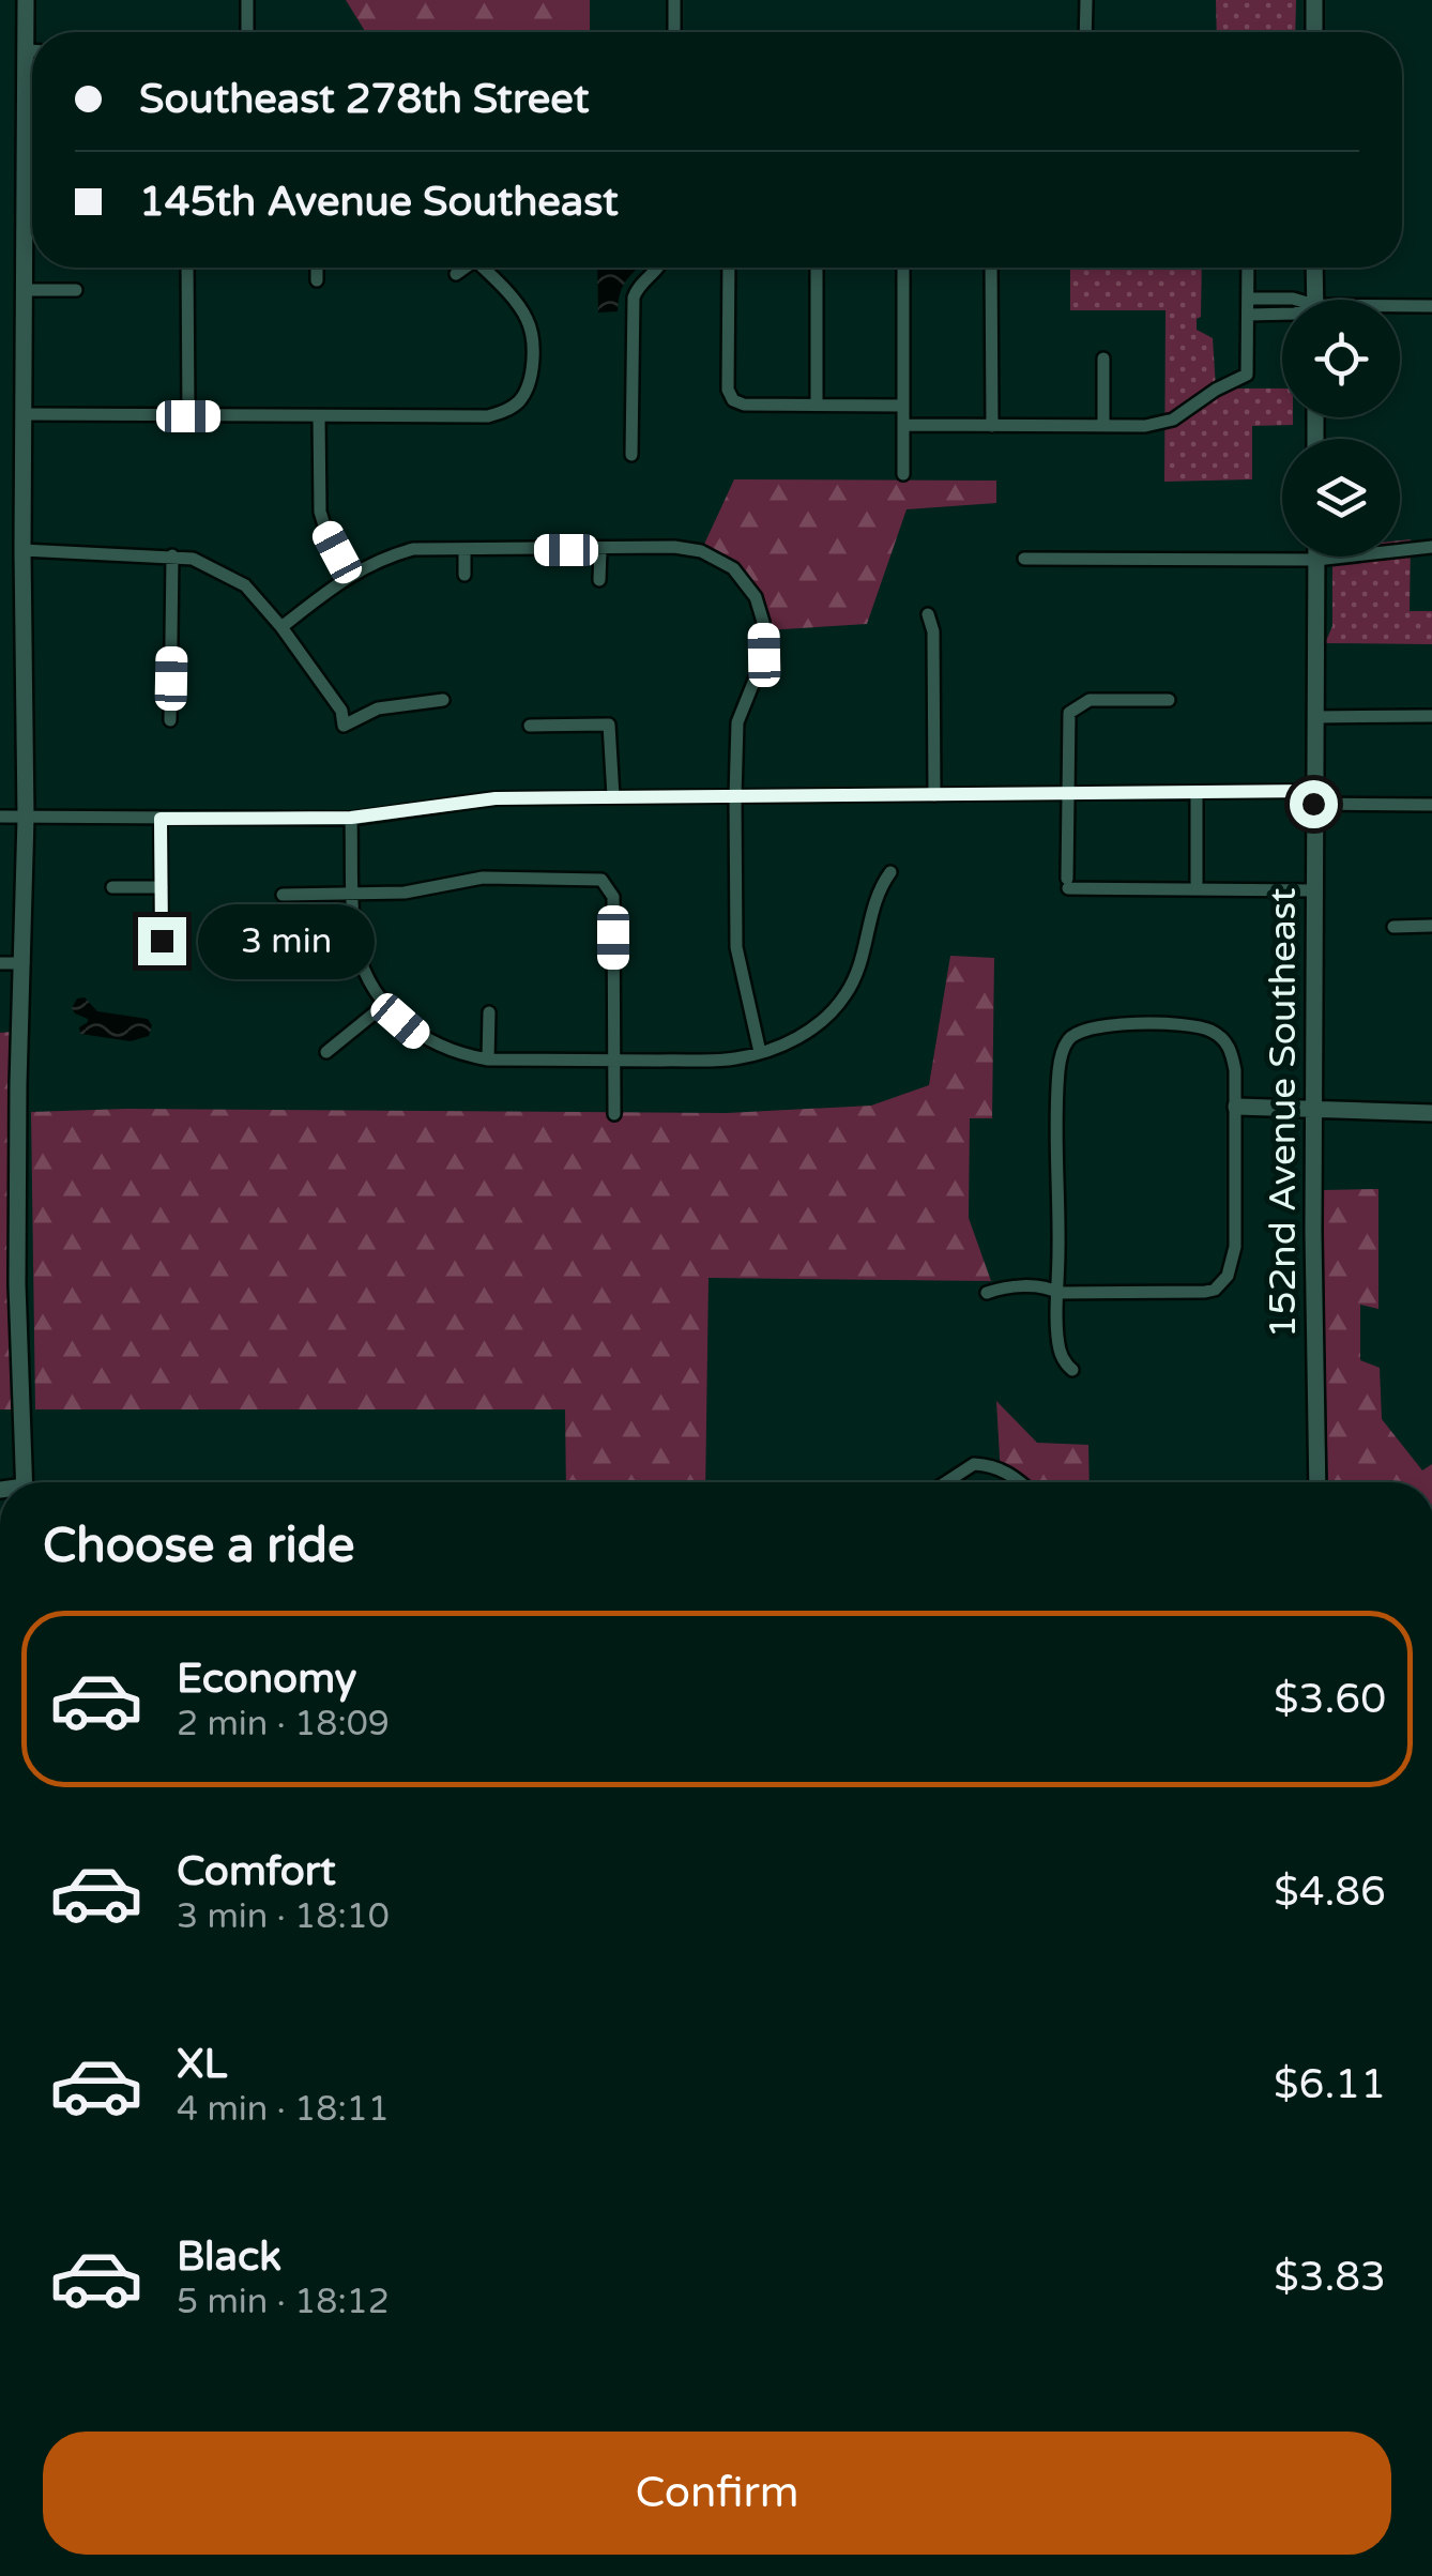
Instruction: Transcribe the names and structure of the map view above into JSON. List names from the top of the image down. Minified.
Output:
{"streets":{"street":["152nd Avenue Southeast"]},"page":{"banner":["Southeast 278th Street","145th Avenue Southeast"],"bubble":"3 min","heading":"Choose a ride","list":[{"name":"Economy","note":"2 min · 18:09","value":"$3.60"},{"name":"Comfort","note":"3 min · 18:10","value":"$4.86"},{"name":"XL","note":"4 min · 18:11","value":"$6.11"},{"name":"Black","note":"5 min · 18:12","value":"$3.83"}],"buttons":"Confirm"}}
